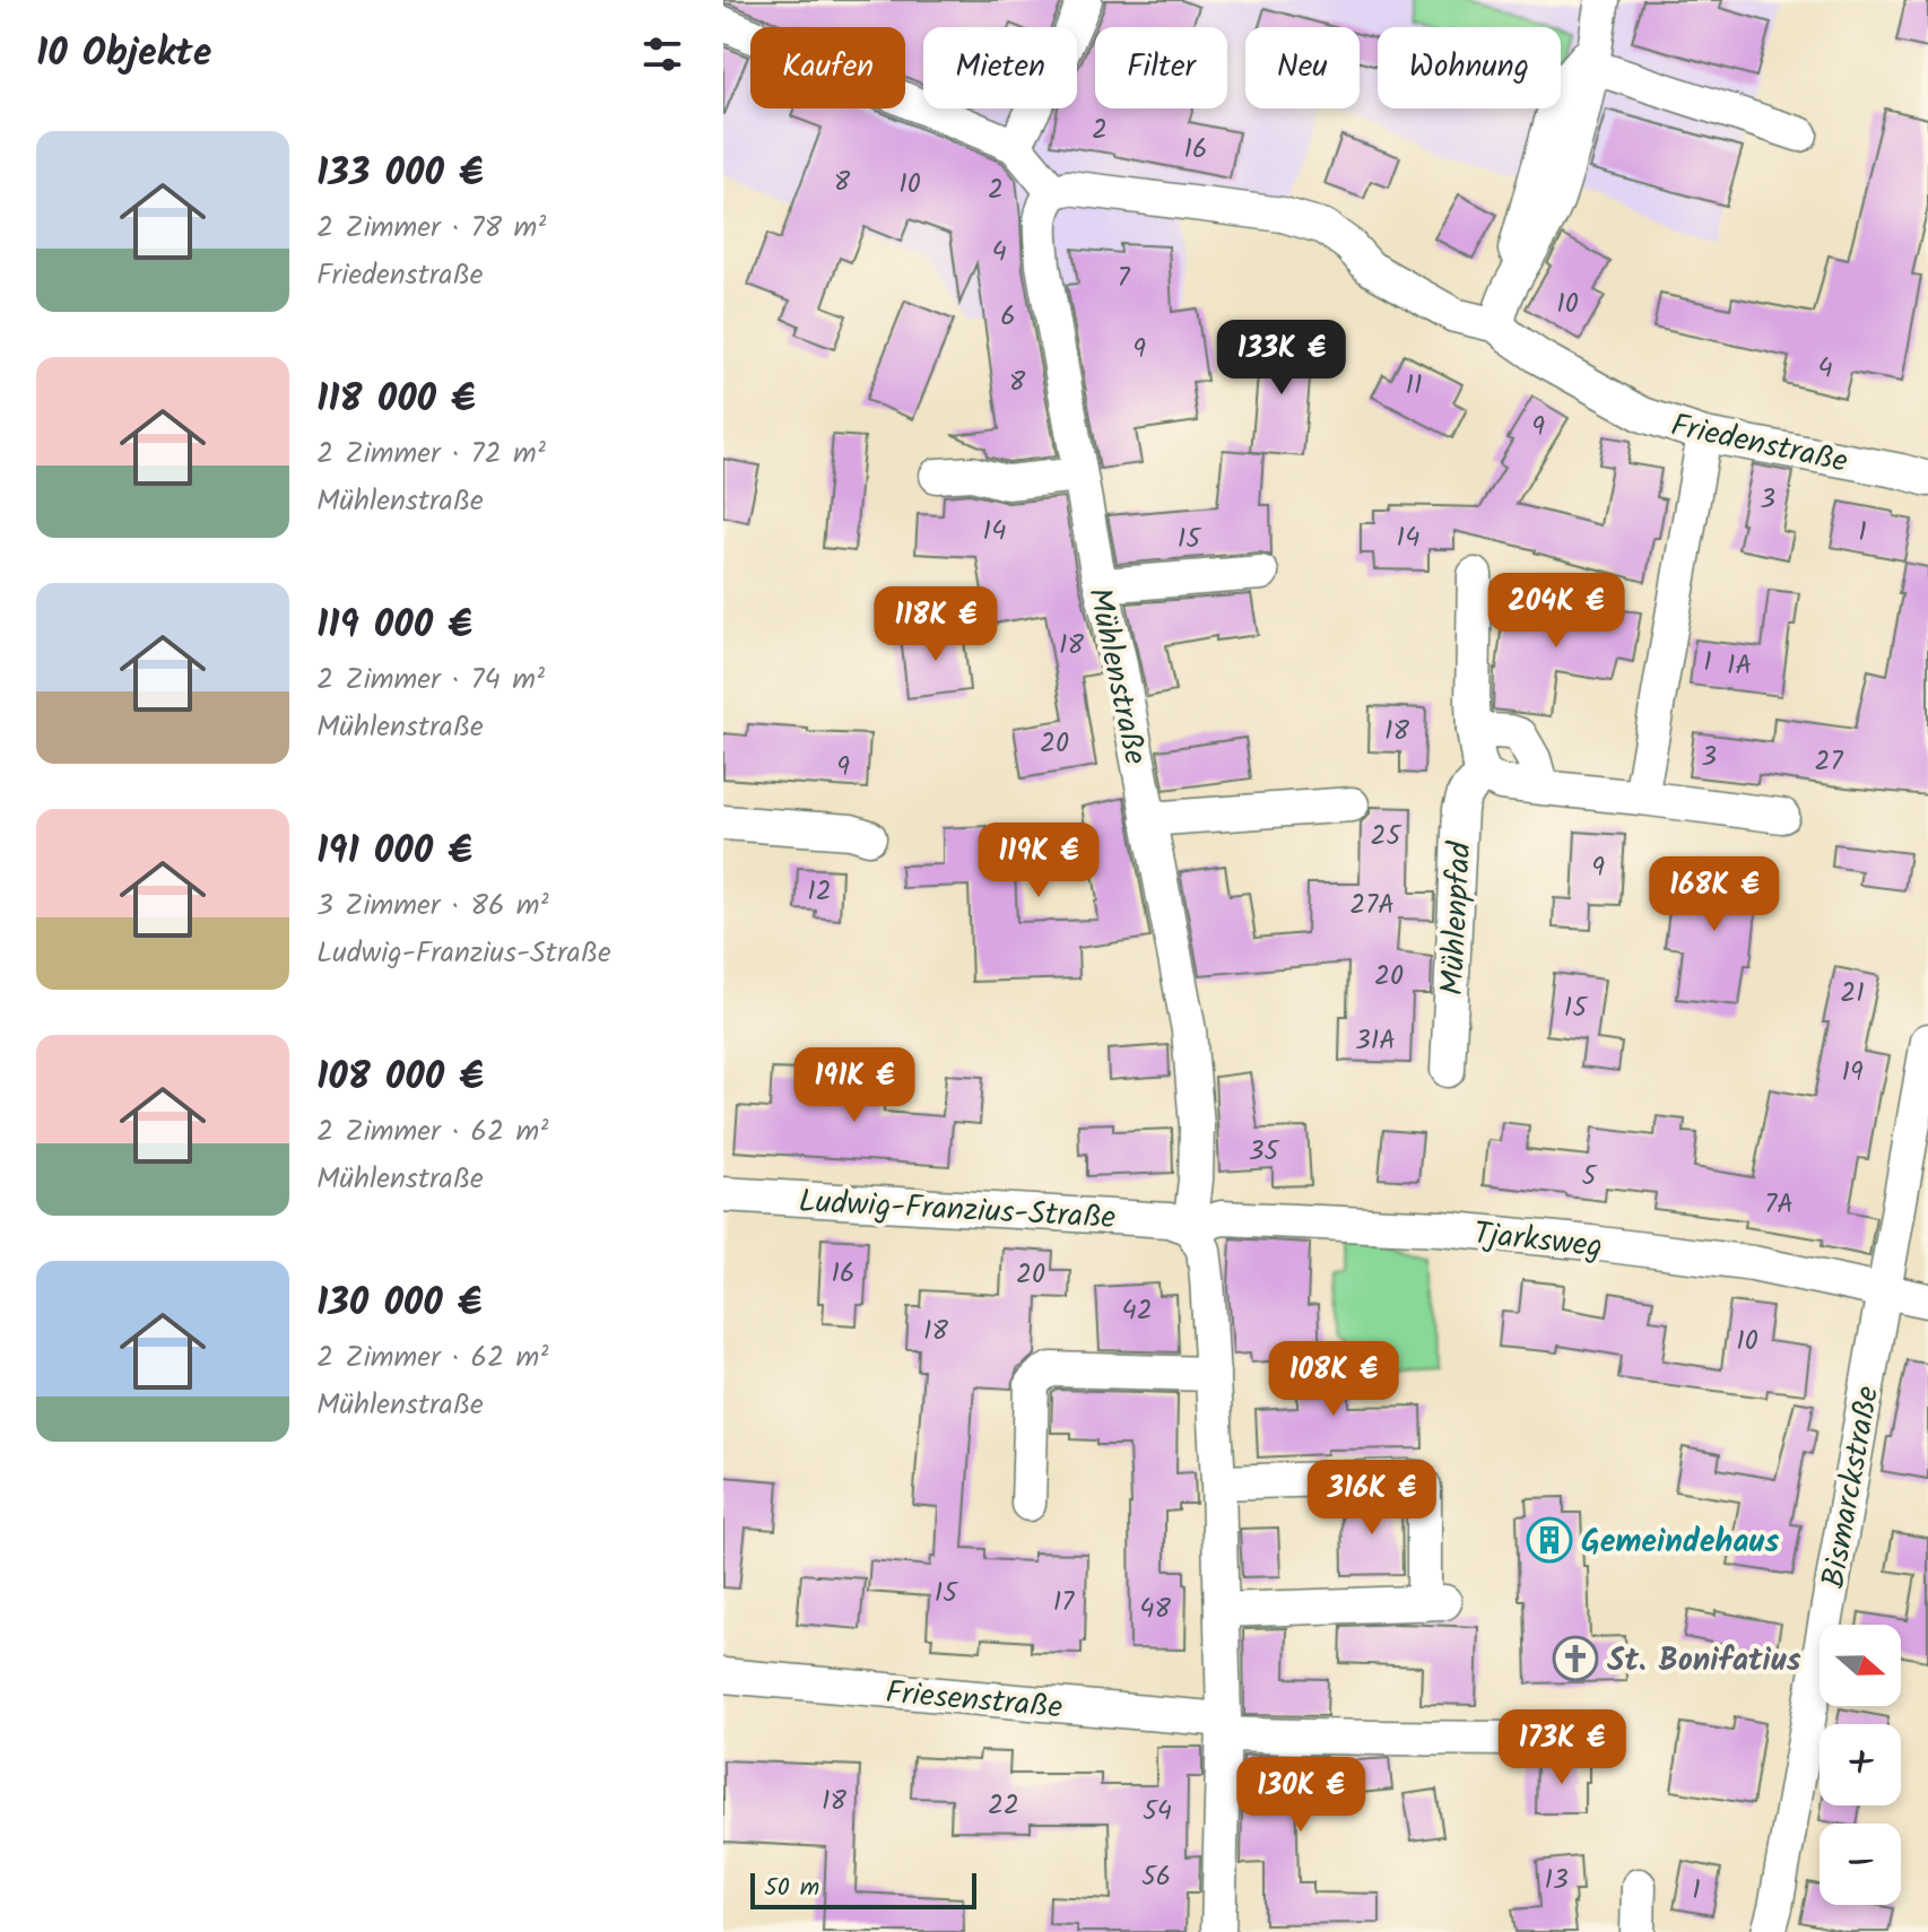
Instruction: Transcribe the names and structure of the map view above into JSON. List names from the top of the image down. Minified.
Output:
{"streets":{"street":["Friedenstraße","Mühlenstraße","Mühlenpfad","Ludwig-Franzius-Straße","Tjarksweg","Bismarckstraße","Friesenstraße"]},"crossings":[["Friedenstraße","Mühlenstraße"],["Mühlenstraße","Ludwig-Franzius-Straße"],["Mühlenstraße","Tjarksweg"],["Mühlenstraße","Friesenstraße"],["Ludwig-Franzius-Straße","Tjarksweg"],["Tjarksweg","Bismarckstraße"]],"places":{"building":["Gemeindehaus"],"church":["St. Bonifatius"]},"house_numbers":["2","16","8","10","2","4","7","10","6","9","4","8","11","9","3","14","1","14","15","18","1","1A","18","20","3","27","9","25","9","12","27A","20","21","15","31A","19","35","5","7A","16","20","42","18","10","15","17","48","18","22","54","56","13","1"],"scale_bar":"50 m","north":"right","page":{"heading":"10 Objekte","chip":["Kaufen","Mieten","Filter","Neu","Wohnung"],"list":[{"name":"133 000 €","note":"2 Zimmer · 78 m² · Friedenstraße"},{"name":"118 000 €","note":"2 Zimmer · 72 m² · Mühlenstraße"},{"name":"119 000 €","note":"2 Zimmer · 74 m² · Mühlenstraße"},{"name":"191 000 €","note":"3 Zimmer · 86 m² · Ludwig-Franzius-Straße"},{"name":"108 000 €","note":"2 Zimmer · 62 m² · Mühlenstraße"},{"name":"130 000 €","note":"2 Zimmer · 62 m² · Mühlenstraße"}],"price":["133K €","204K €","118K €","119K €","168K €","191K €","108K €","316K €","173K €","130K €"],"map_buttons":["+","−"],"scale":"50 m"}}
